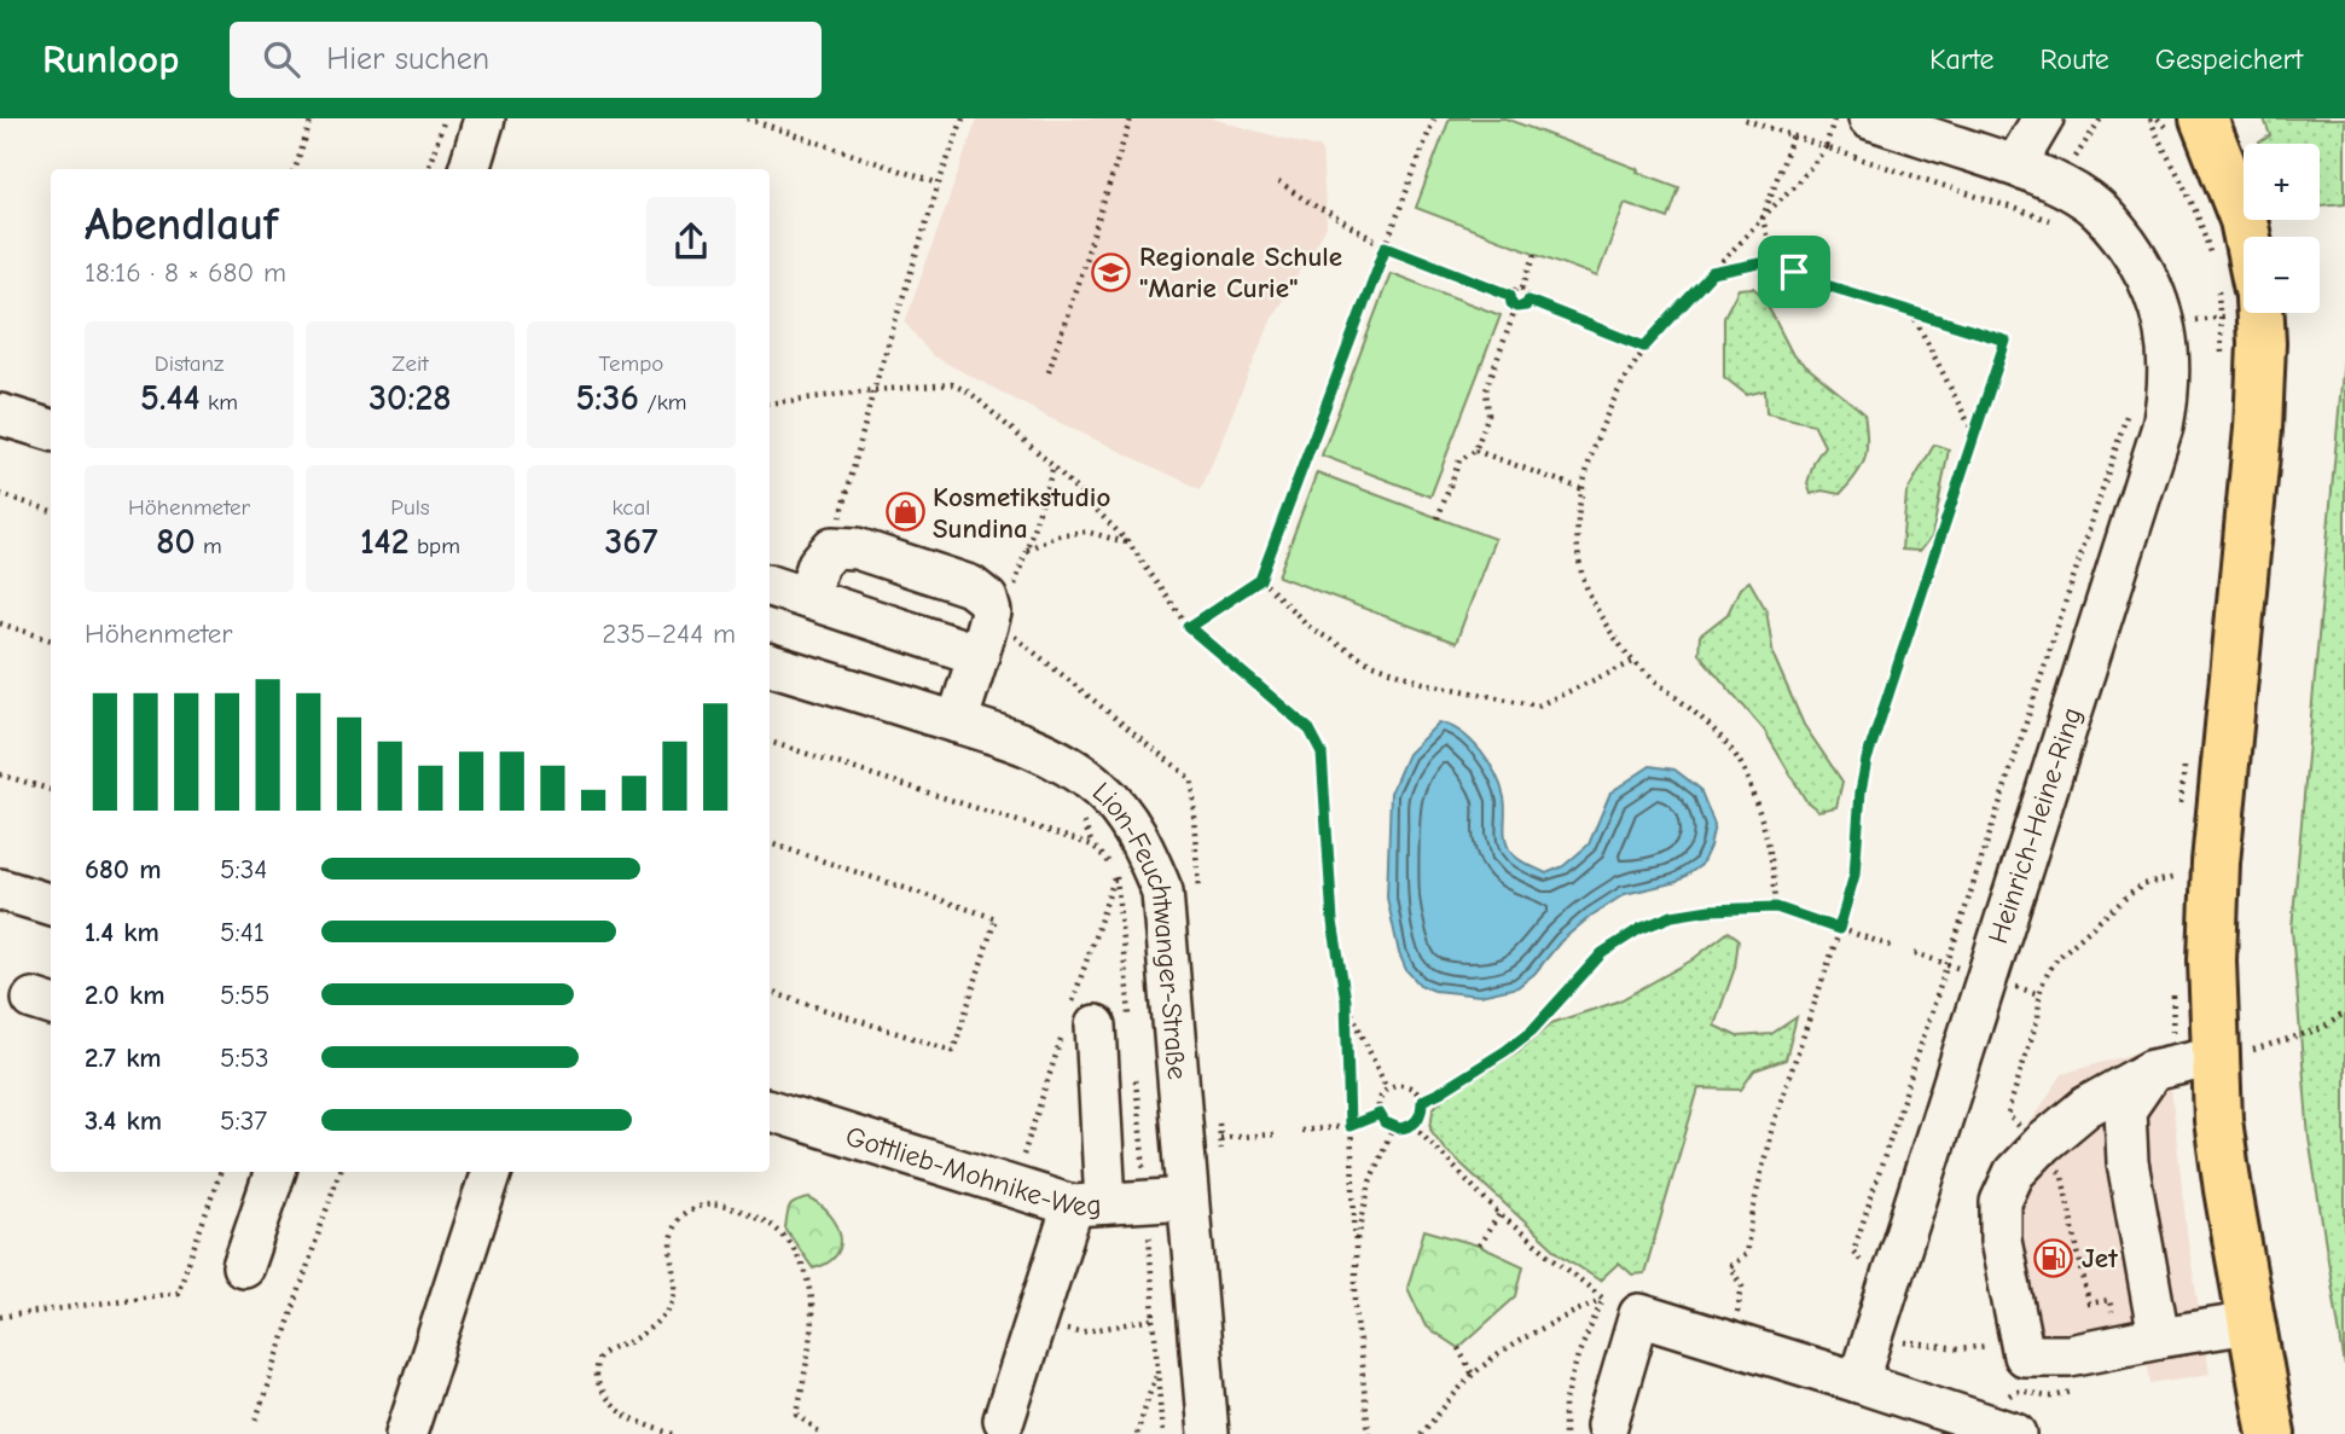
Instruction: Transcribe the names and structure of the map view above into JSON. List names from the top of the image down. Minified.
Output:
{"streets":{"street":["Heinrich-Heine-Ring","Lion-Feuchtwanger-Straße","Gottlieb-Mohnike-Weg"]},"crossings":[["Lion-Feuchtwanger-Straße","Gottlieb-Mohnike-Weg"]],"places":{"school or university":["Regionale Schule \"Marie Curie\""],"shop":["Kosmetikstudio Sundina"],"fuel station":["Jet"]},"page":{"header":"Runloop","search":"Hier suchen","nav":["Karte","Route","Gespeichert"],"map_buttons":["+","−"],"heading":["Abendlauf","18:16 · 8 × 680 m"],"stats":[["Distanz","5.44 km"],["Zeit","30:28"],["Tempo","5:36 /km"],["Höhenmeter","80 m"],["Puls","142 bpm"],["kcal","367"]],"chart":["Höhenmeter","235–244 m"],"list":[{"name":"680 m","note":"5:34"},{"name":"1.4 km","note":"5:41"},{"name":"2.0 km","note":"5:55"},{"name":"2.7 km","note":"5:53"},{"name":"3.4 km","note":"5:37"}]}}
